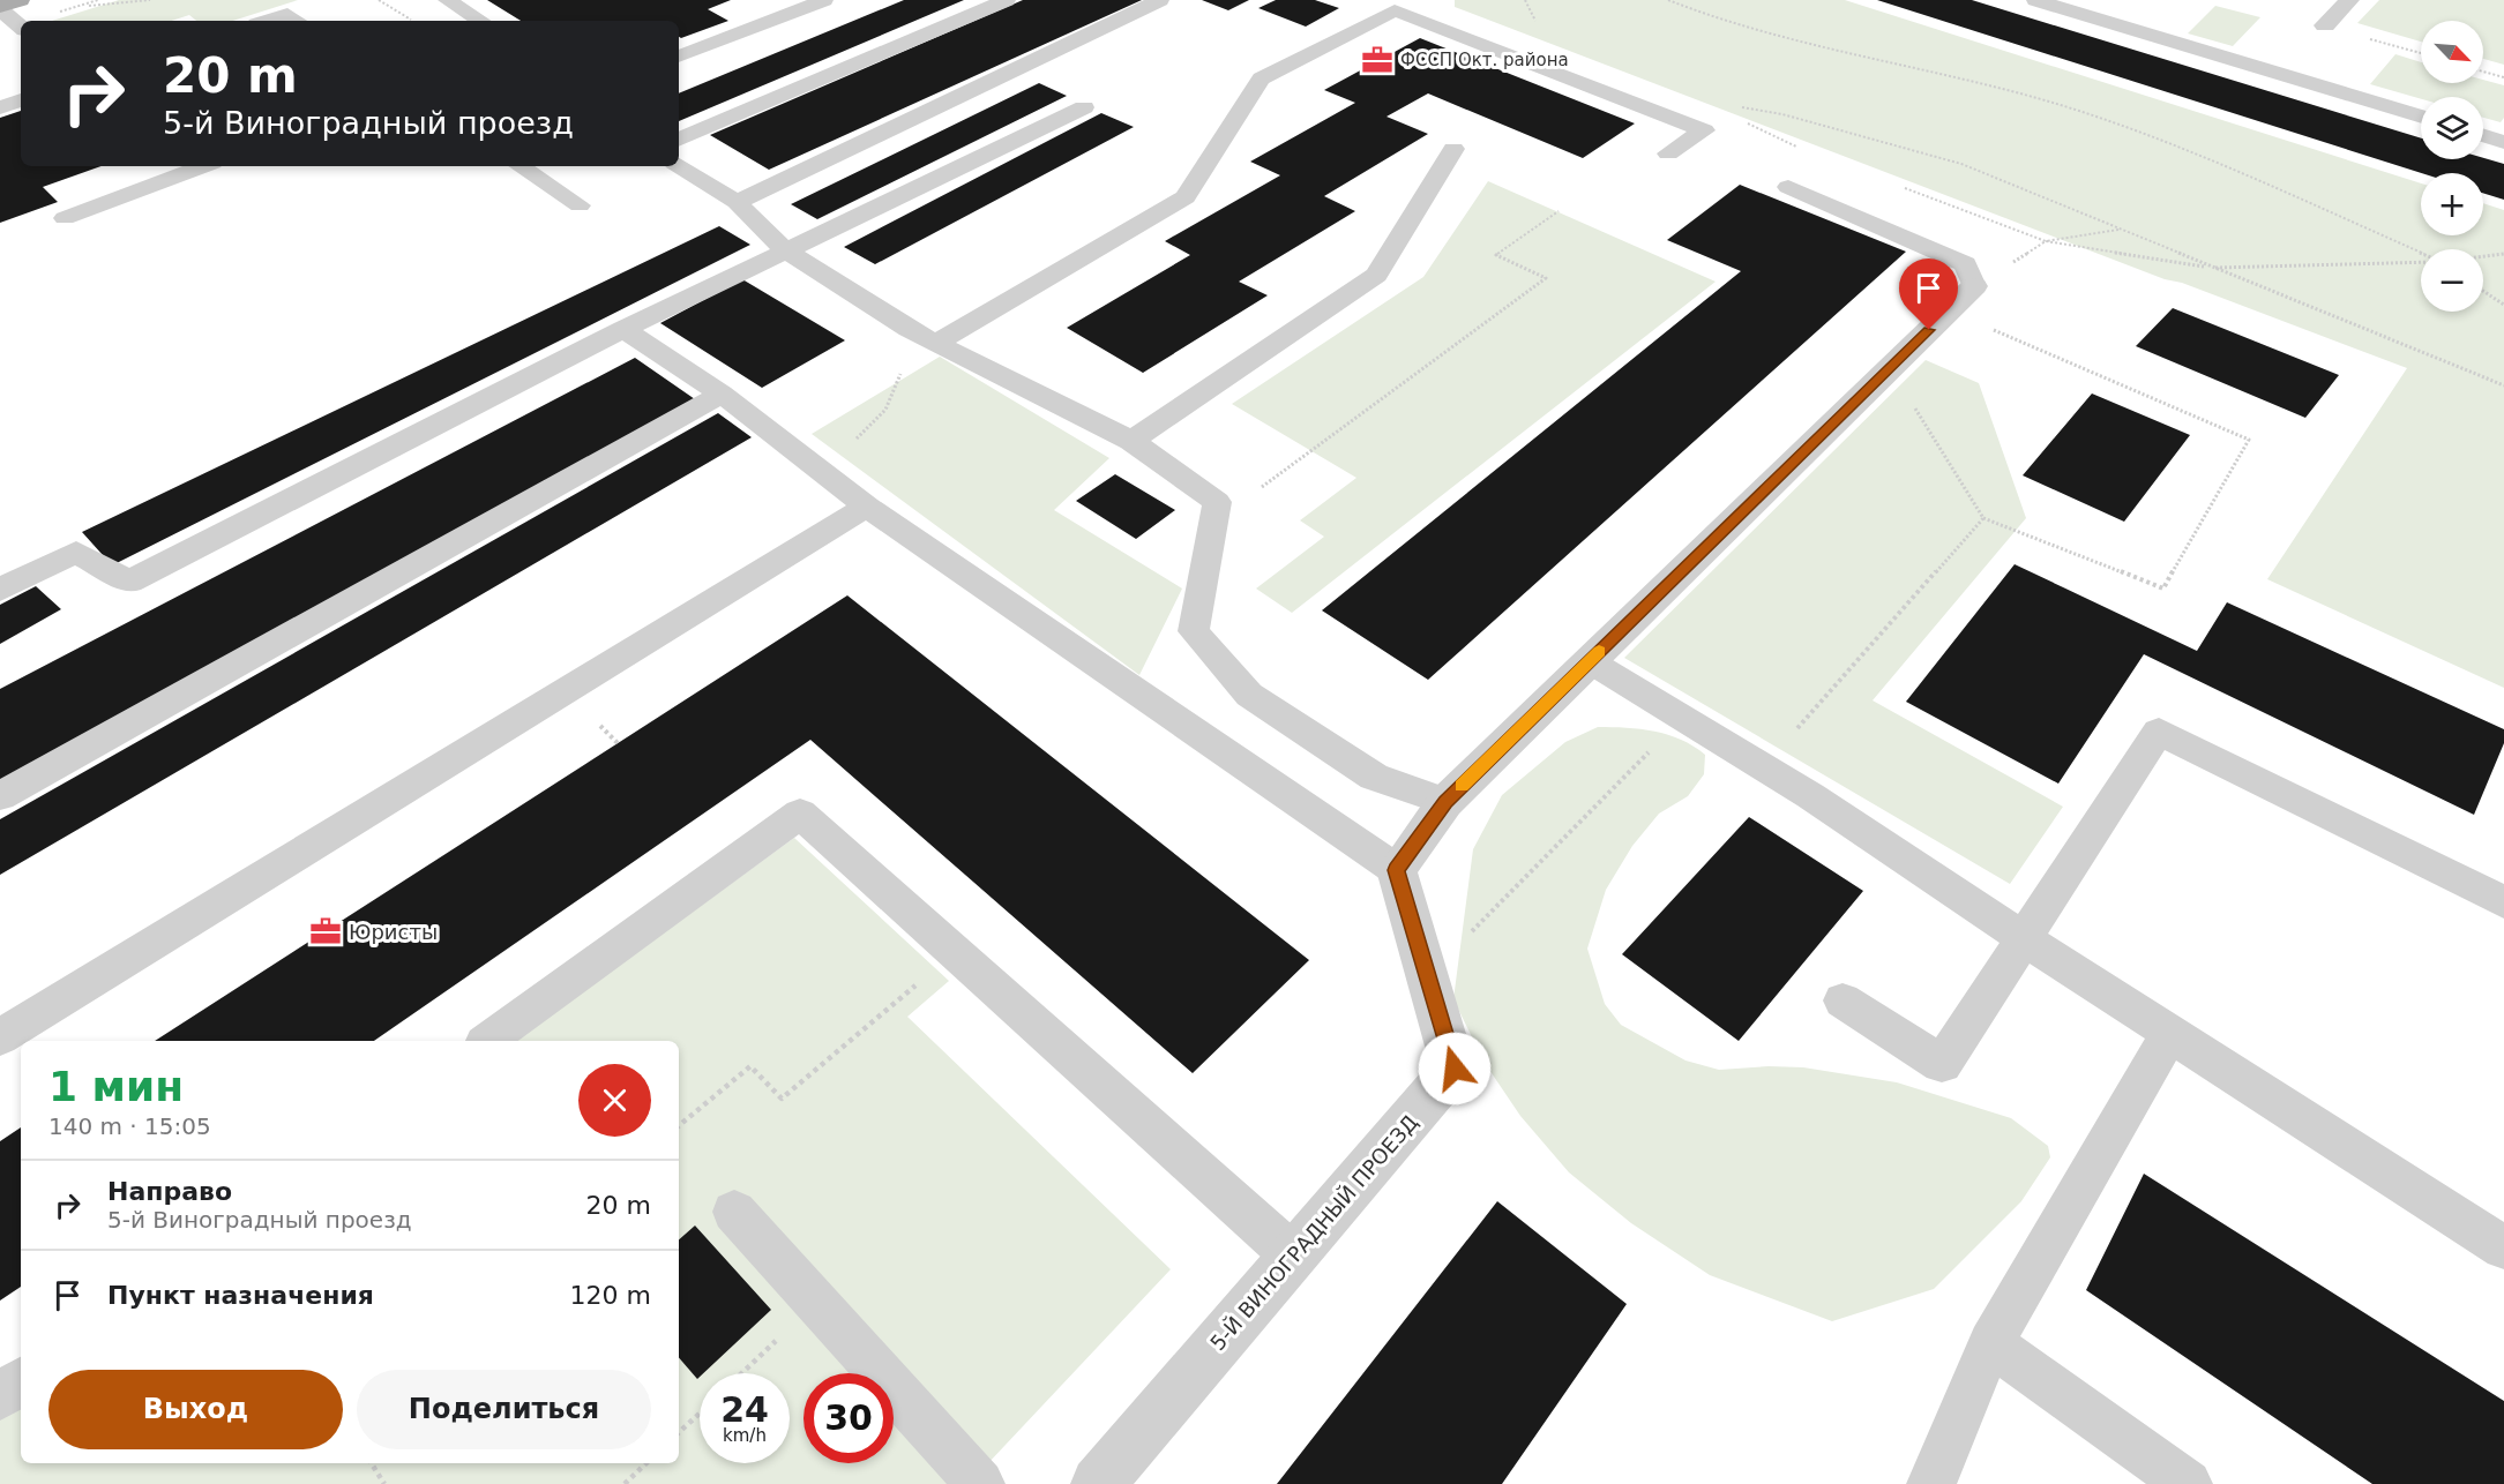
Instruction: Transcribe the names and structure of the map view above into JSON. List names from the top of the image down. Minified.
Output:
{"streets":{"street":["5-Й ВИНОГРАДНЫЙ ПРОЕЗД"]},"places":{"office":["ФССП Окт. района","Юристы"]},"north":"bottom right","page":{"map_buttons":["+","−"],"turn":["20 m","5-й Виноградный проезд"],"heading":["1 мин","140 m · 15:05"],"list":[{"name":"Направо","note":"5-й Виноградный проезд","value":"20 m"},{"name":"Пункт назначения","value":"120 m"}],"buttons":["Выход","Поделиться"],"speed":"24 km/h","limit":"30"}}
